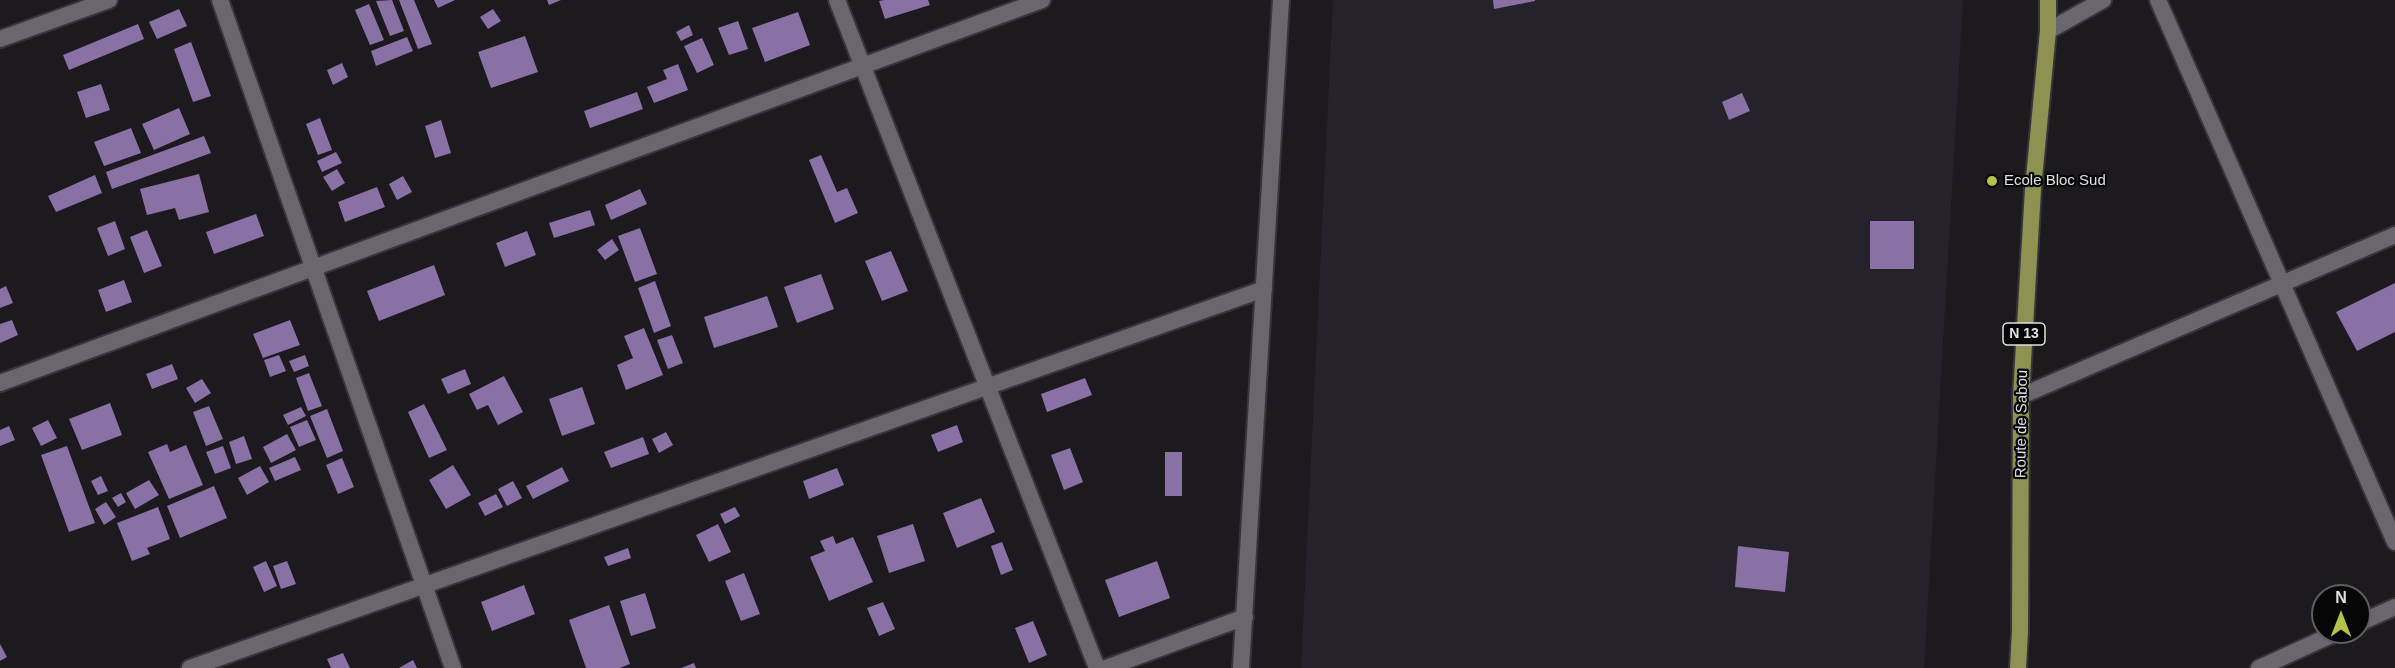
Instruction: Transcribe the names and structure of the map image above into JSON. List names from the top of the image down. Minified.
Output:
{"streets":{"main road":["N 13","Route de Sabou"]},"places":["Ecole Bloc Sud"],"north":"top"}
